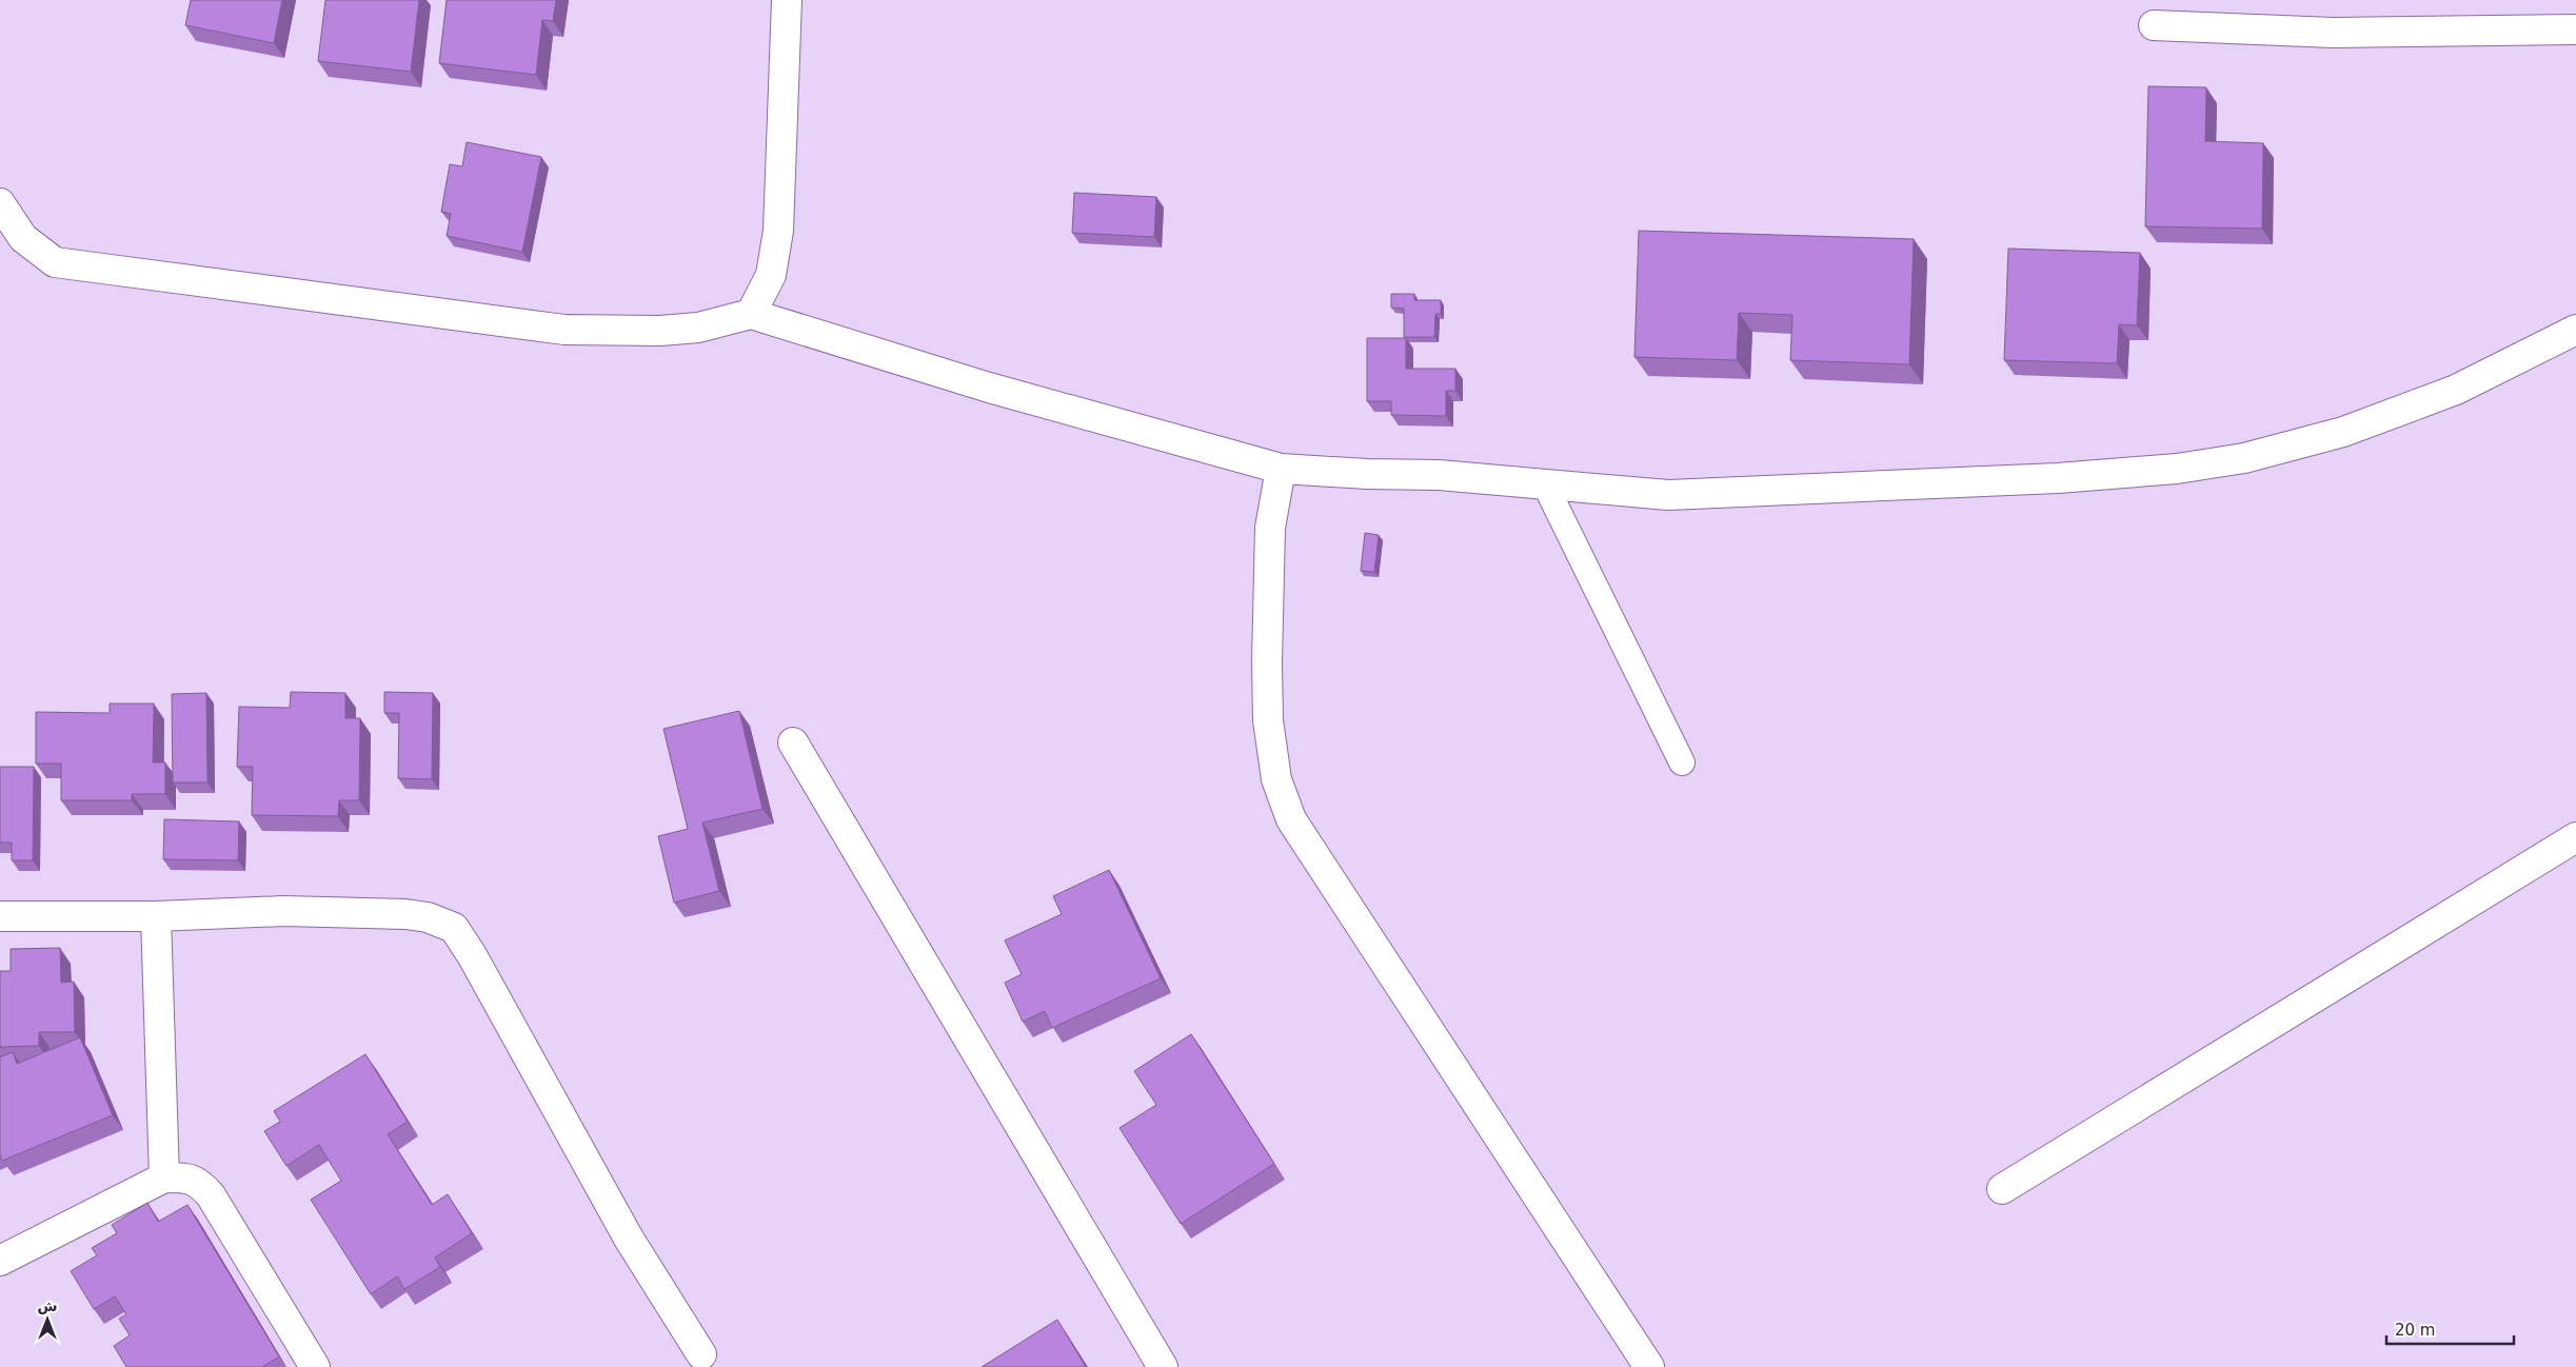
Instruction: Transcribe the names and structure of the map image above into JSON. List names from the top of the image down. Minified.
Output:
{"scale_bar":"20 m","north":"top"}
